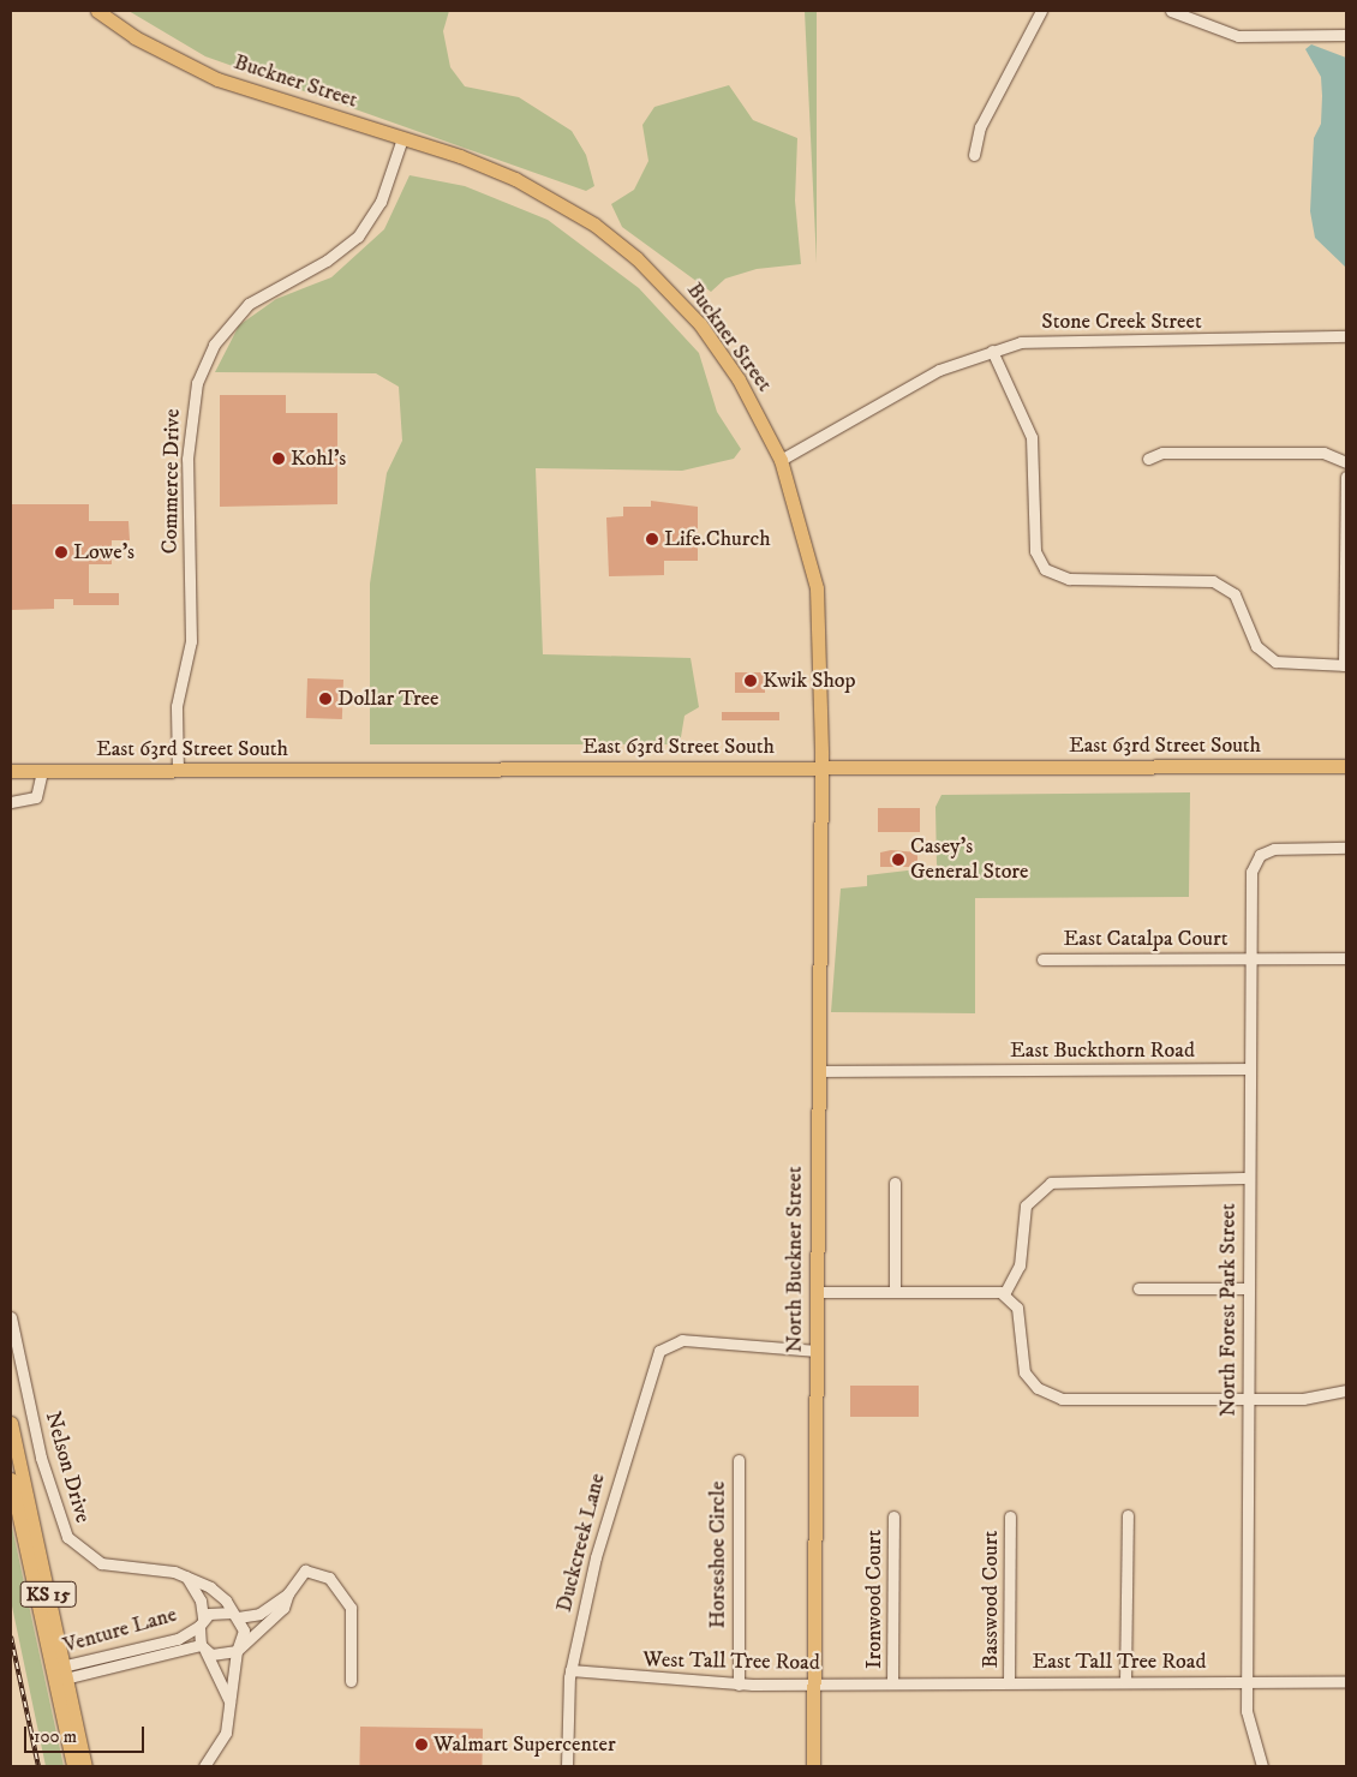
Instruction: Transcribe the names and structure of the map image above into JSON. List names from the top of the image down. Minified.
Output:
{"streets":{"main road":["Buckner Street","East 63rd Street South","North Buckner Street","KS 15"],"street":["Stone Creek Street","Commerce Drive","East Catalpa Court","East Buckthorn Road","North Forest Park Street","Nelson Drive","Duckcreek Lane","Horseshoe Circle","Ironwood Court","Basswood Court","Venture Lane","West Tall Tree Road","East Tall Tree Road"]},"crossings":[["Buckner Street","Stone Creek Street"],["Buckner Street","Commerce Drive"],["Buckner Street","East 63rd Street South"],["Buckner Street","North Buckner Street"],["Commerce Drive","East 63rd Street South"],["East 63rd Street South","North Buckner Street"],["East Catalpa Court","North Forest Park Street"],["East Buckthorn Road","North Buckner Street"],["East Buckthorn Road","North Forest Park Street"],["North Buckner Street","Duckcreek Lane"],["North Buckner Street","West Tall Tree Road"],["North Forest Park Street","East Tall Tree Road"],["Nelson Drive","Venture Lane"],["Duckcreek Lane","West Tall Tree Road"],["Horseshoe Circle","West Tall Tree Road"],["KS 15","Venture Lane"],["Ironwood Court","West Tall Tree Road"],["Ironwood Court","East Tall Tree Road"],["Basswood Court","East Tall Tree Road"],["West Tall Tree Road","East Tall Tree Road"]],"places":["Kohl's","Life.Church","Lowe's","Kwik Shop","Dollar Tree","Casey's General Store","Walmart Supercenter"],"scale_bar":"100 m"}
